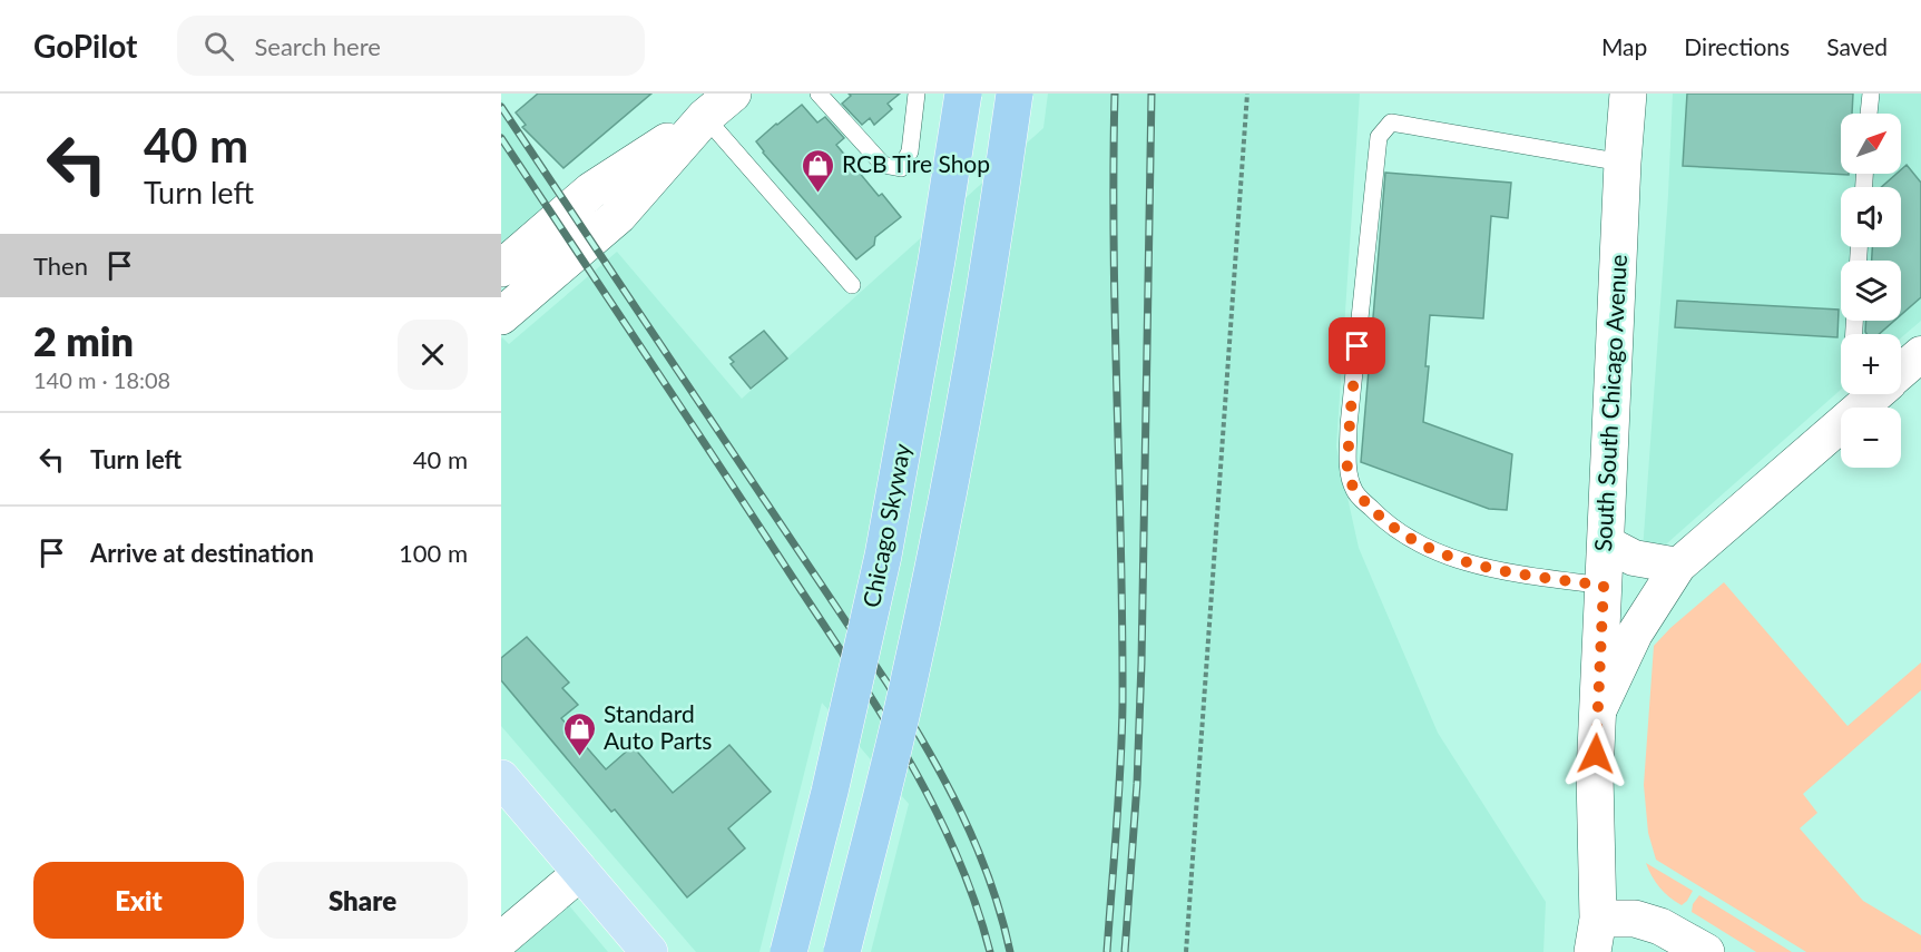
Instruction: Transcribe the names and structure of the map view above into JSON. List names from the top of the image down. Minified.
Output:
{"streets":{"highway":["Chicago Skyway"],"main road":["South South Chicago Avenue"]},"places":{"shop":["RCB Tire Shop","Standard Auto Parts"]},"north":"top right","page":{"header":"GoPilot","search":"Search here","nav":["Map","Directions","Saved"],"turn":["40 m","Turn left"],"map_buttons":["+","−"],"then":"Then","heading":["2 min","140 m · 18:08"],"list":[{"name":"Turn left","value":"40 m"},{"name":"Arrive at destination","value":"100 m"}],"buttons":["Exit","Share"]}}
